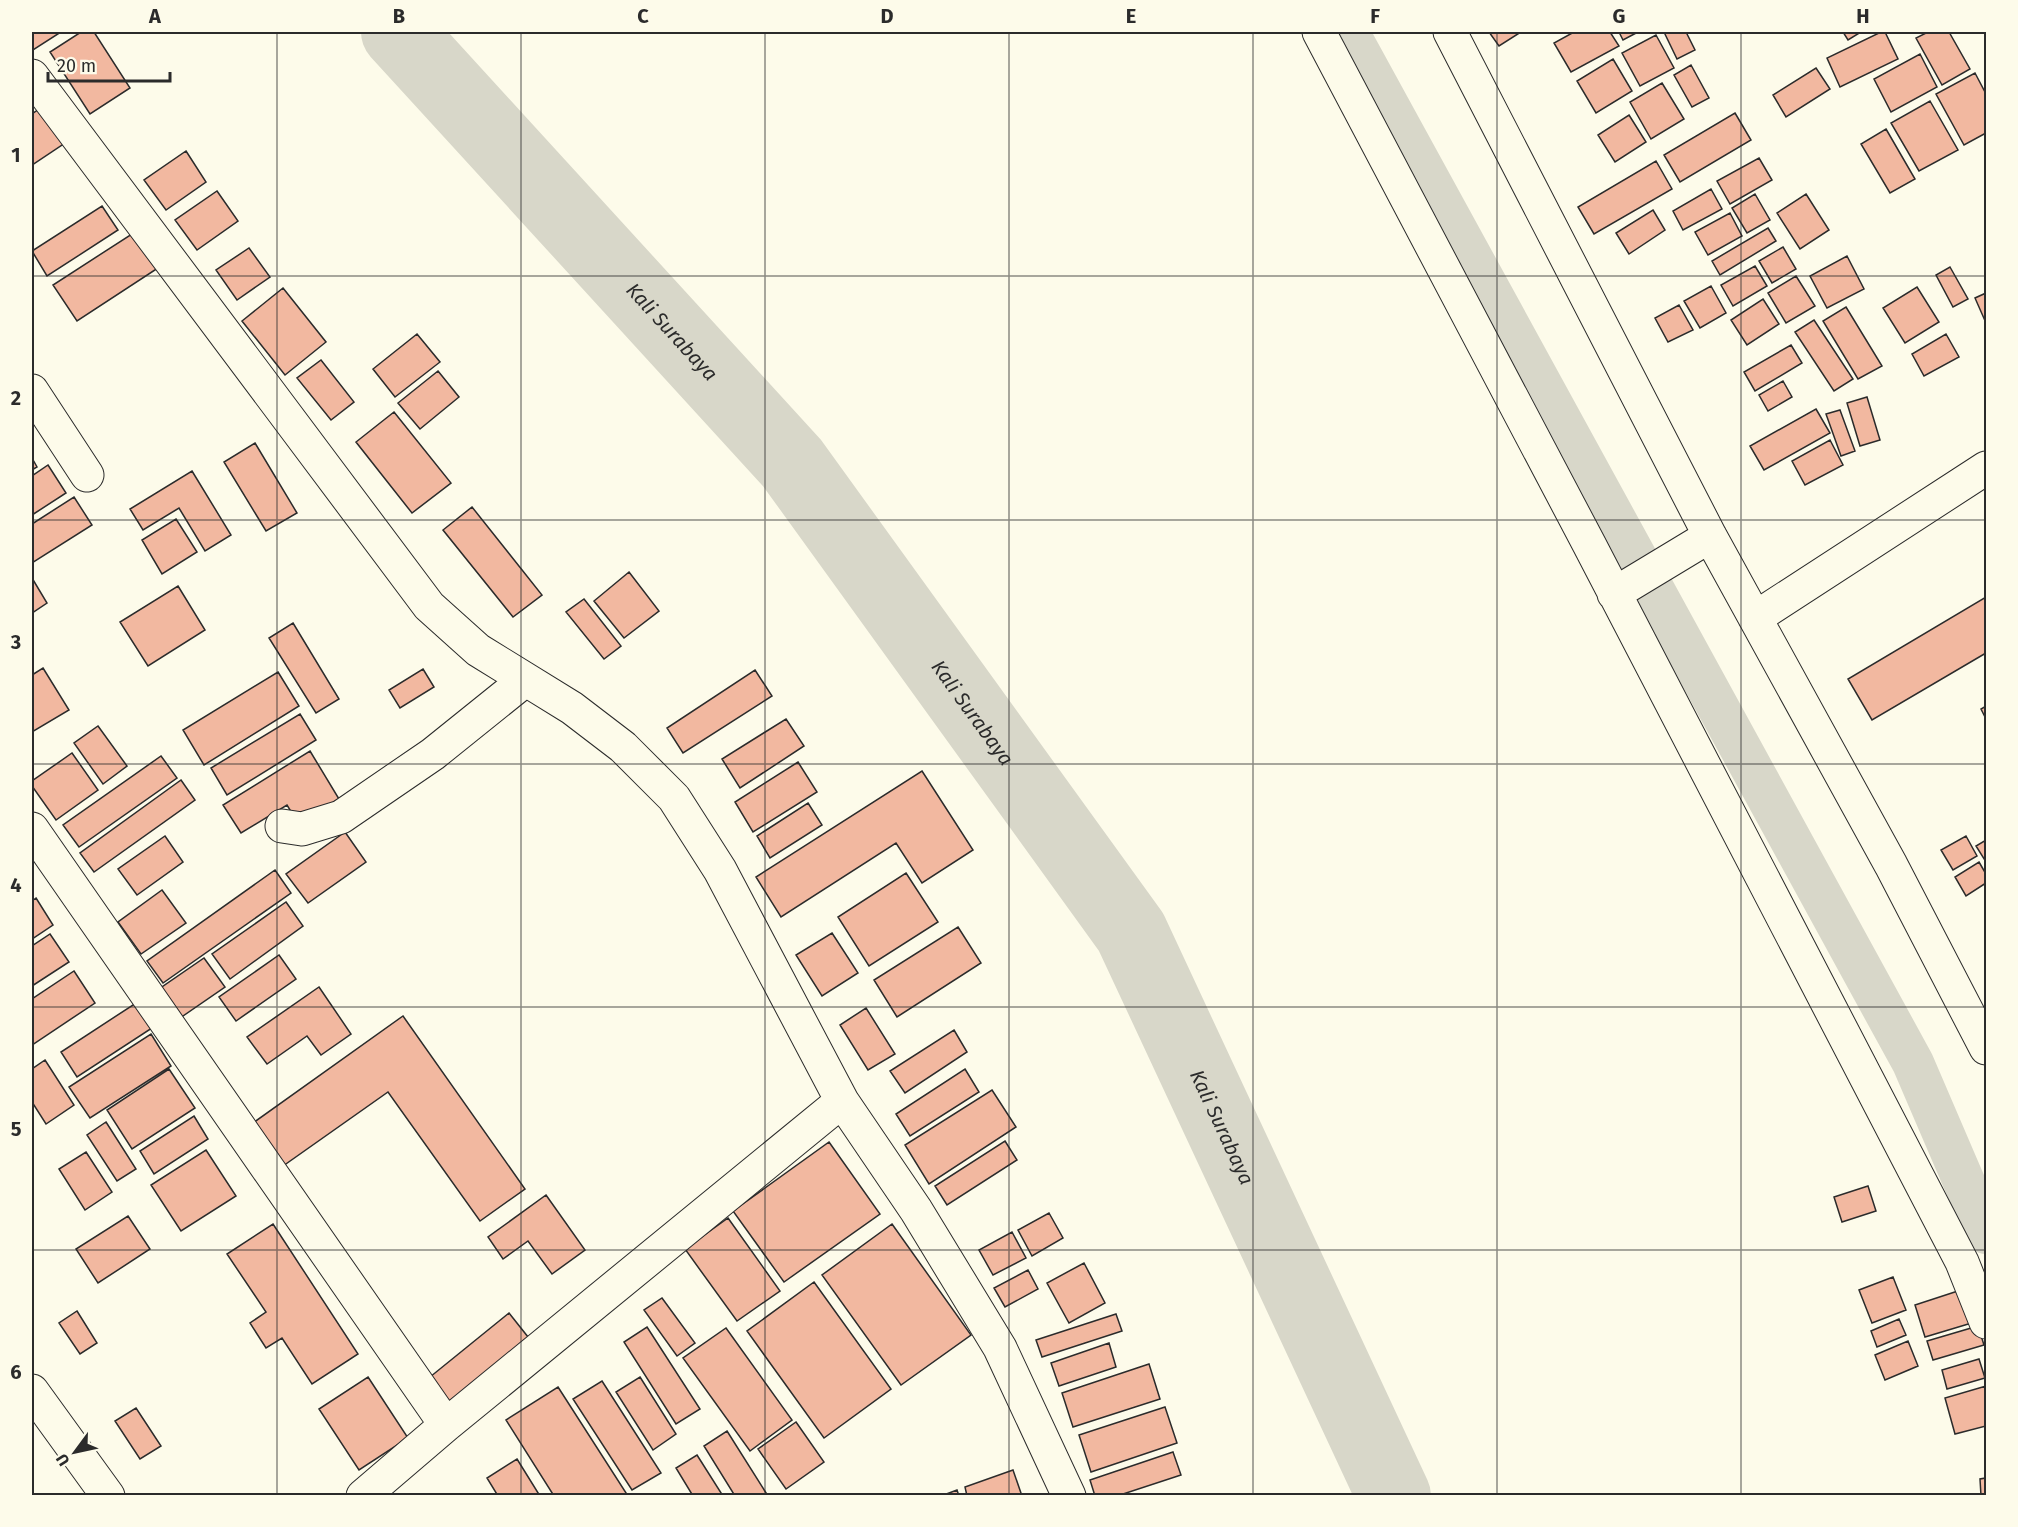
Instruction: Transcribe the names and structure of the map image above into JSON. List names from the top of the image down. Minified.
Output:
{"water":["Kali Surabaya"],"scale_bar":"20 m","north":"bottom left","grid":{"columns":["A","B","C","D","E","F","G","H"],"rows":["1","2","3","4","5","6"]}}
